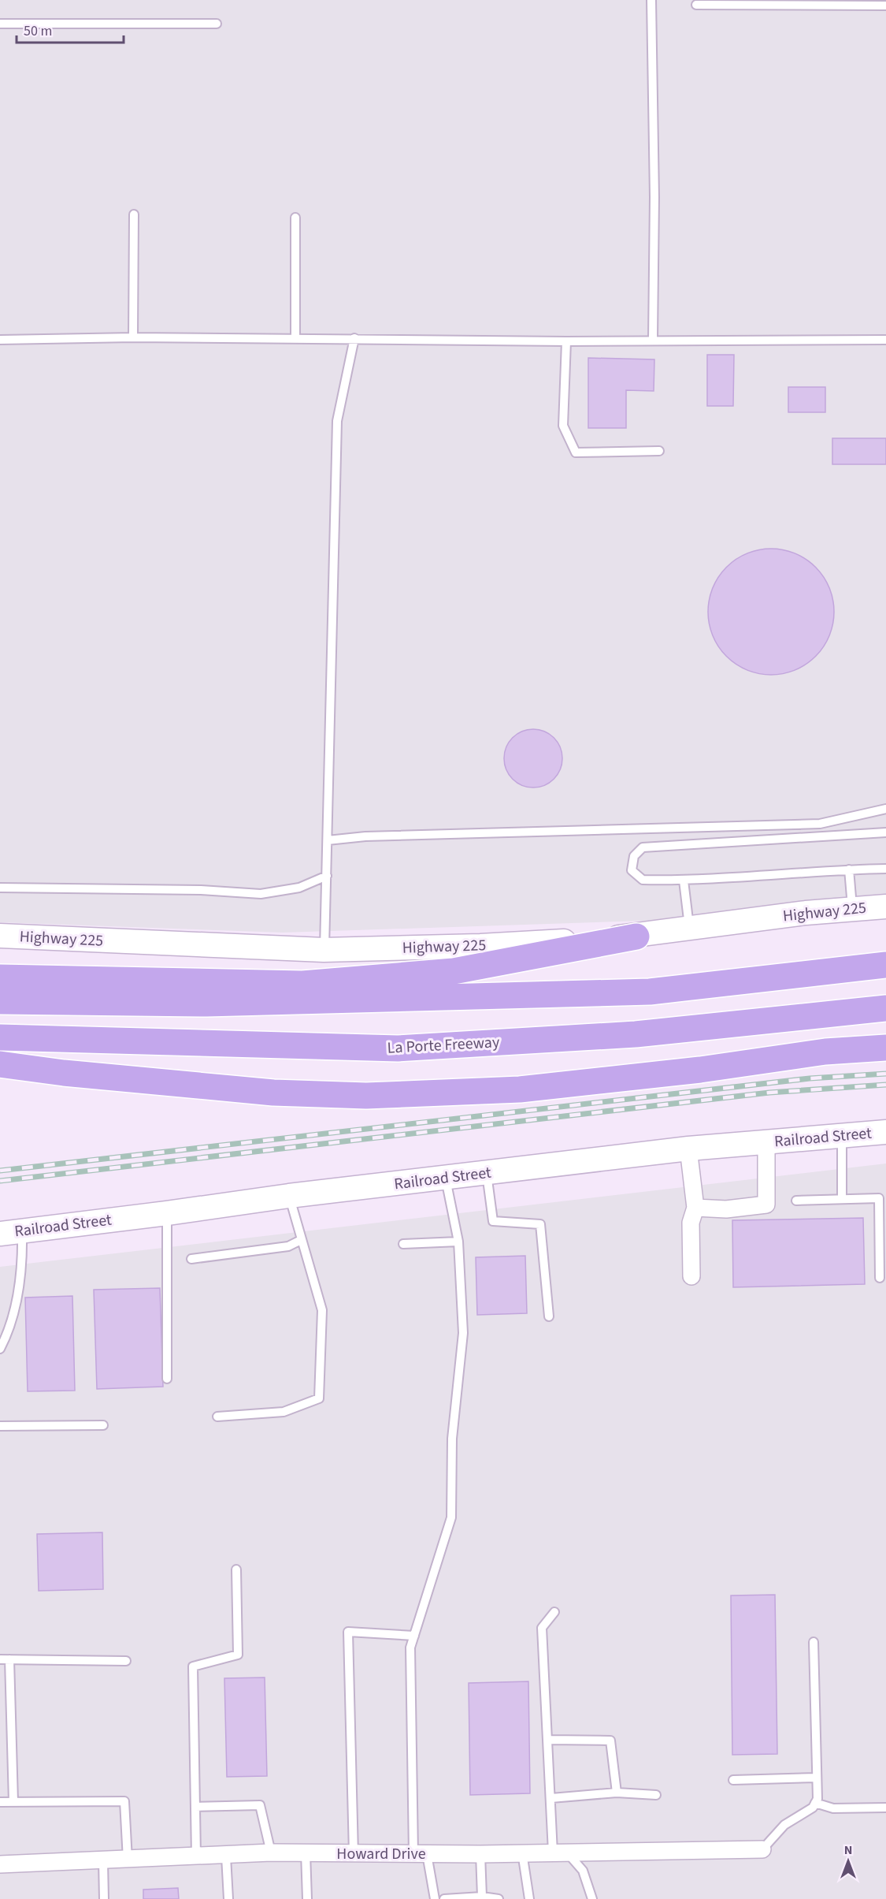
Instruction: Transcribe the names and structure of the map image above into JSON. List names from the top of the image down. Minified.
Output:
{"streets":{"highway":["La Porte Freeway"],"main road":["Highway 225","Railroad Street"],"street":["Howard Drive"]},"scale_bar":"50 m","north":"top"}
